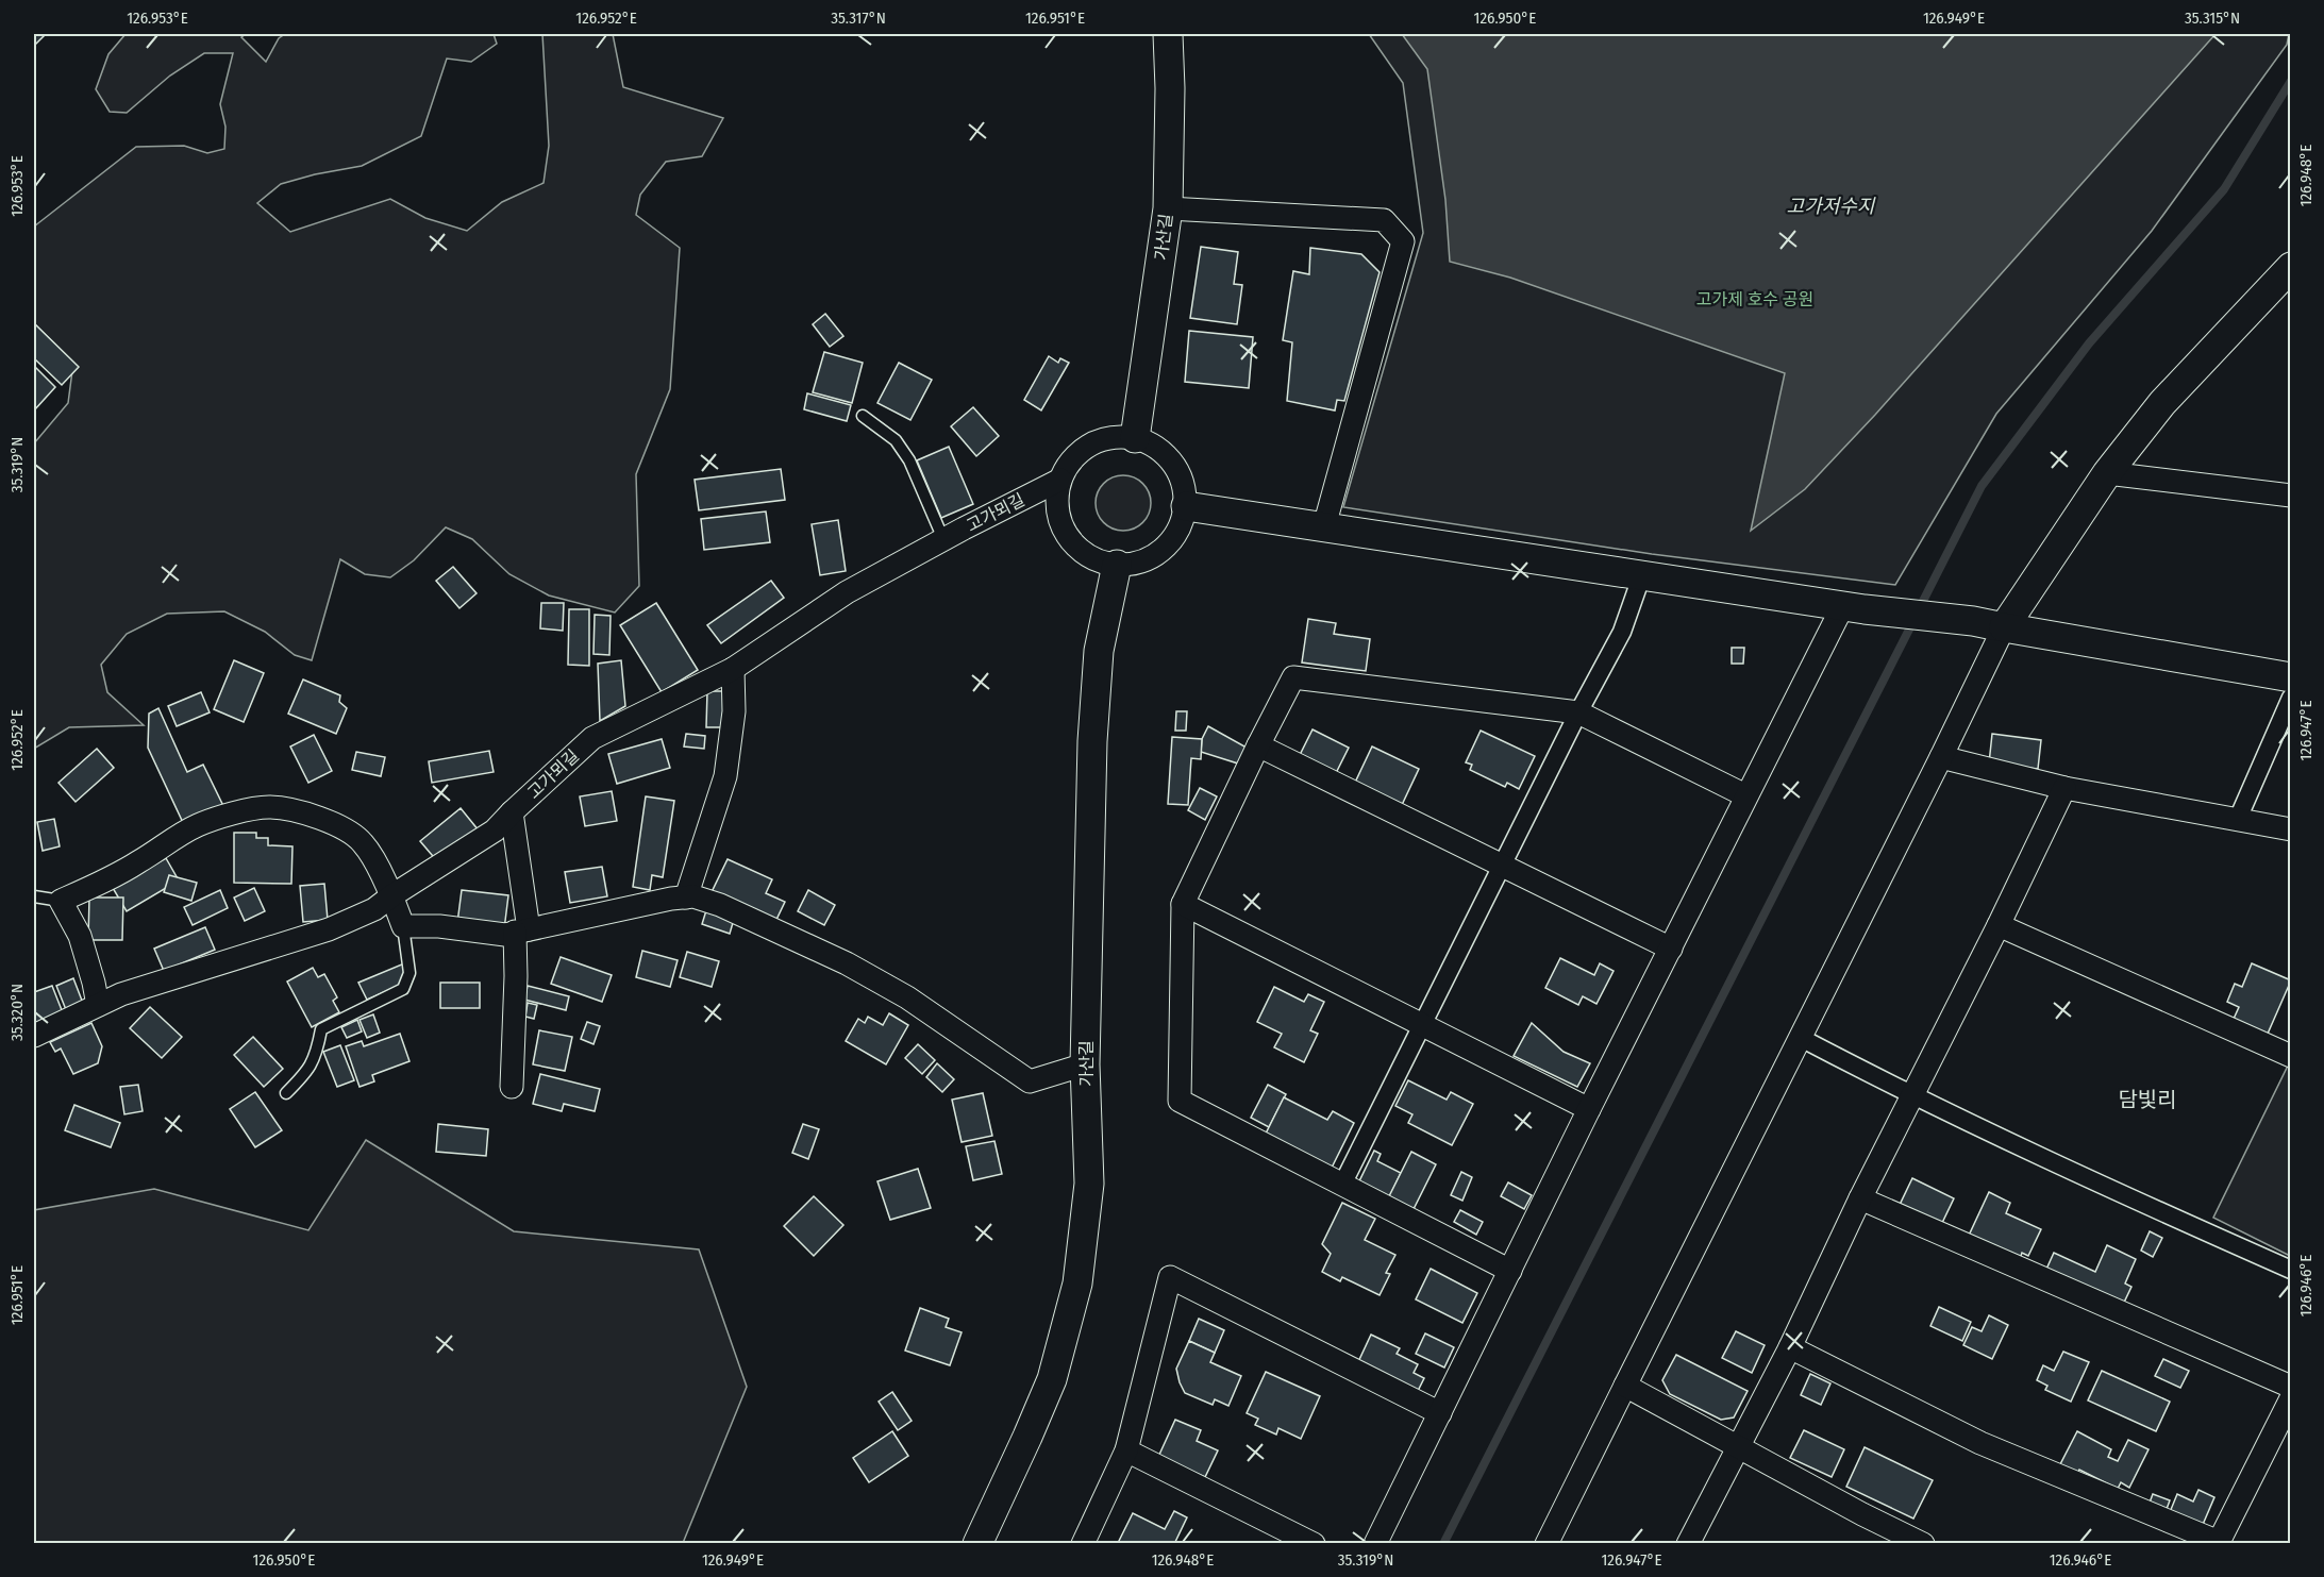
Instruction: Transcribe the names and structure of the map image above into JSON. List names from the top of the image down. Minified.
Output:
{"streets":{"street":["가산길","고가뫼길"]},"crossings":[["가산길","고가뫼길"]],"districts":["담빛리"],"water":["고가저수지"],"parks":["고가제 호수 공원"],"coordinates":["126.953°E","126.952°E","35.317°N","126.951°E","126.950°E","126.949°E","35.315°N","126.948°E","35.319°N","126.947°E","35.320°N","126.946°E"]}
